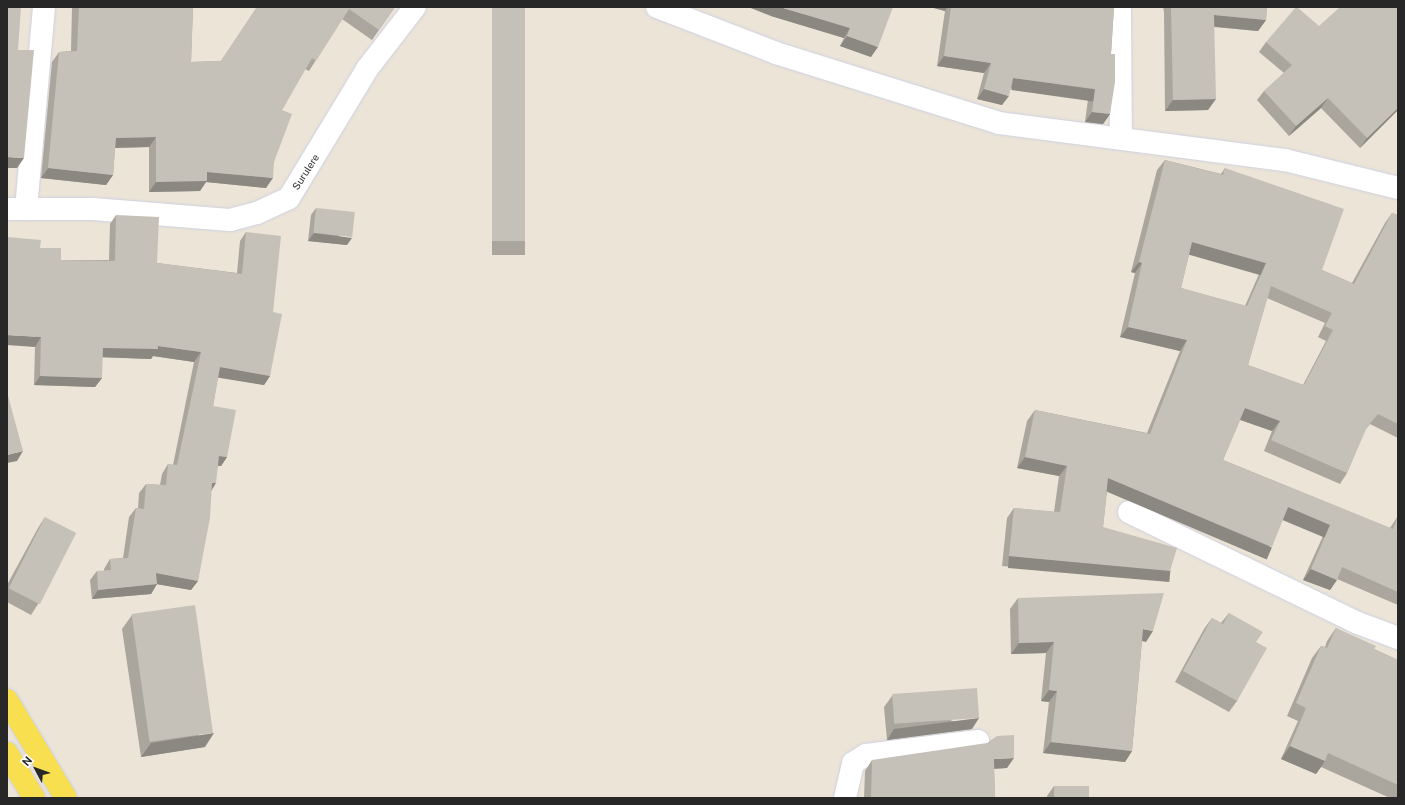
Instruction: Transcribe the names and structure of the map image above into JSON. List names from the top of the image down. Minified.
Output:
{"streets":{"street":["Surulere"]},"north":"top left"}
